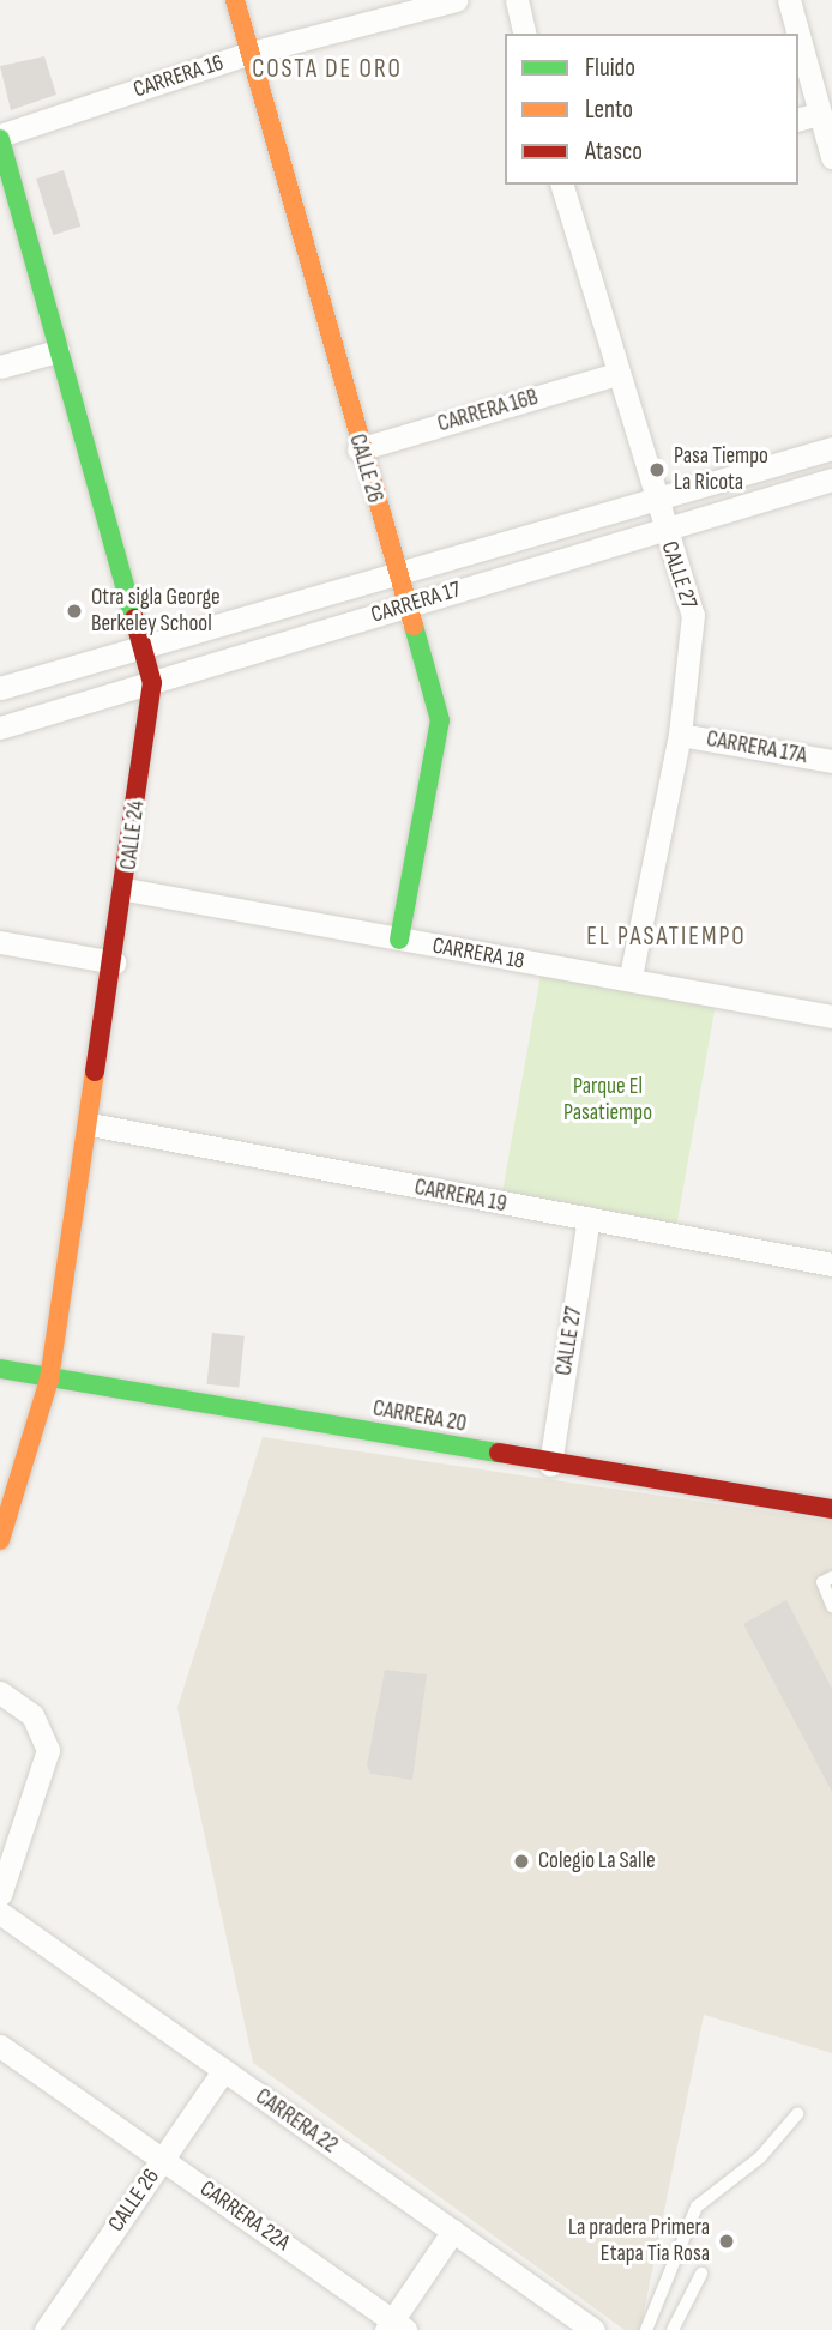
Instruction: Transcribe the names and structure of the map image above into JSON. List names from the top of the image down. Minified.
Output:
{"streets":{"street":["CARRERA 16","CARRERA 16B","CALLE 26","CALLE 27","CARRERA 17","CARRERA 17A","CALLE 24","CARRERA 18","CARRERA 19","CARRERA 20","CARRERA 22","CARRERA 22A"]},"crossings":[["CARRERA 16","CALLE 26"],["CARRERA 16","CALLE 24"],["CARRERA 16B","CALLE 26"],["CARRERA 16B","CALLE 27"],["CALLE 26","CARRERA 17"],["CALLE 26","CARRERA 18"],["CALLE 26","CARRERA 22"],["CALLE 26","CARRERA 22A"],["CALLE 27","CARRERA 17"],["CALLE 27","CARRERA 17A"],["CALLE 27","CARRERA 18"],["CALLE 27","CARRERA 19"],["CALLE 27","CARRERA 20"],["CARRERA 17","CALLE 24"],["CALLE 24","CARRERA 18"],["CALLE 24","CARRERA 19"],["CALLE 24","CARRERA 20"]],"districts":["COSTA DE ORO","EL PASATIEMPO"],"parks":["Parque El Pasatiempo"],"places":["Pasa Tiempo La Ricota","Otra sigla George Berkeley School","Colegio La Salle","La pradera Primera Etapa Tia Rosa"],"legend":["Fluido","Lento","Atasco"]}
